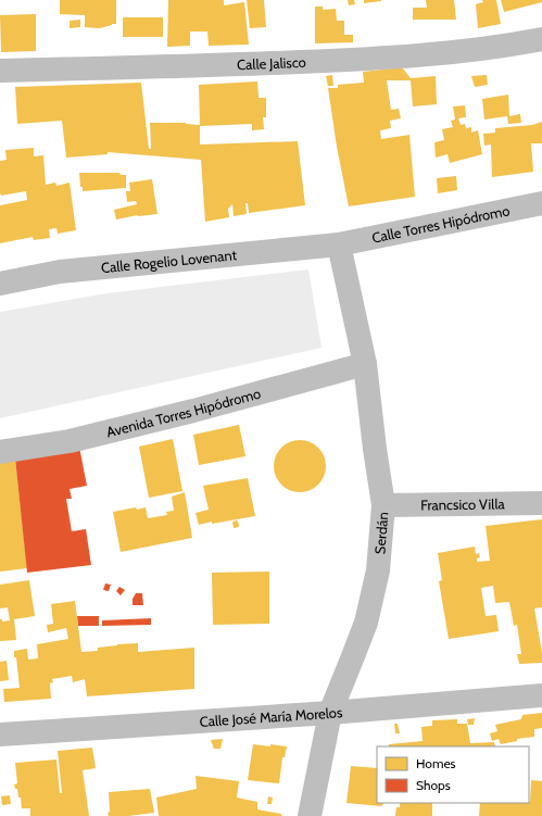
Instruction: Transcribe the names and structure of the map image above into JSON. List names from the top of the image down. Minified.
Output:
{"streets":{"street":["Calle Jalisco","Calle Torres Hipódromo","Calle Rogelio Lovenant","Avenida Torres Hipódromo","Francsico Villa","Serdán","Calle José María Morelos"]},"crossings":[["Calle Torres Hipódromo","Calle Rogelio Lovenant"],["Calle Torres Hipódromo","Serdán"],["Calle Rogelio Lovenant","Serdán"],["Avenida Torres Hipódromo","Serdán"],["Francsico Villa","Serdán"],["Serdán","Calle José María Morelos"]],"legend":["Homes","Shops"]}
